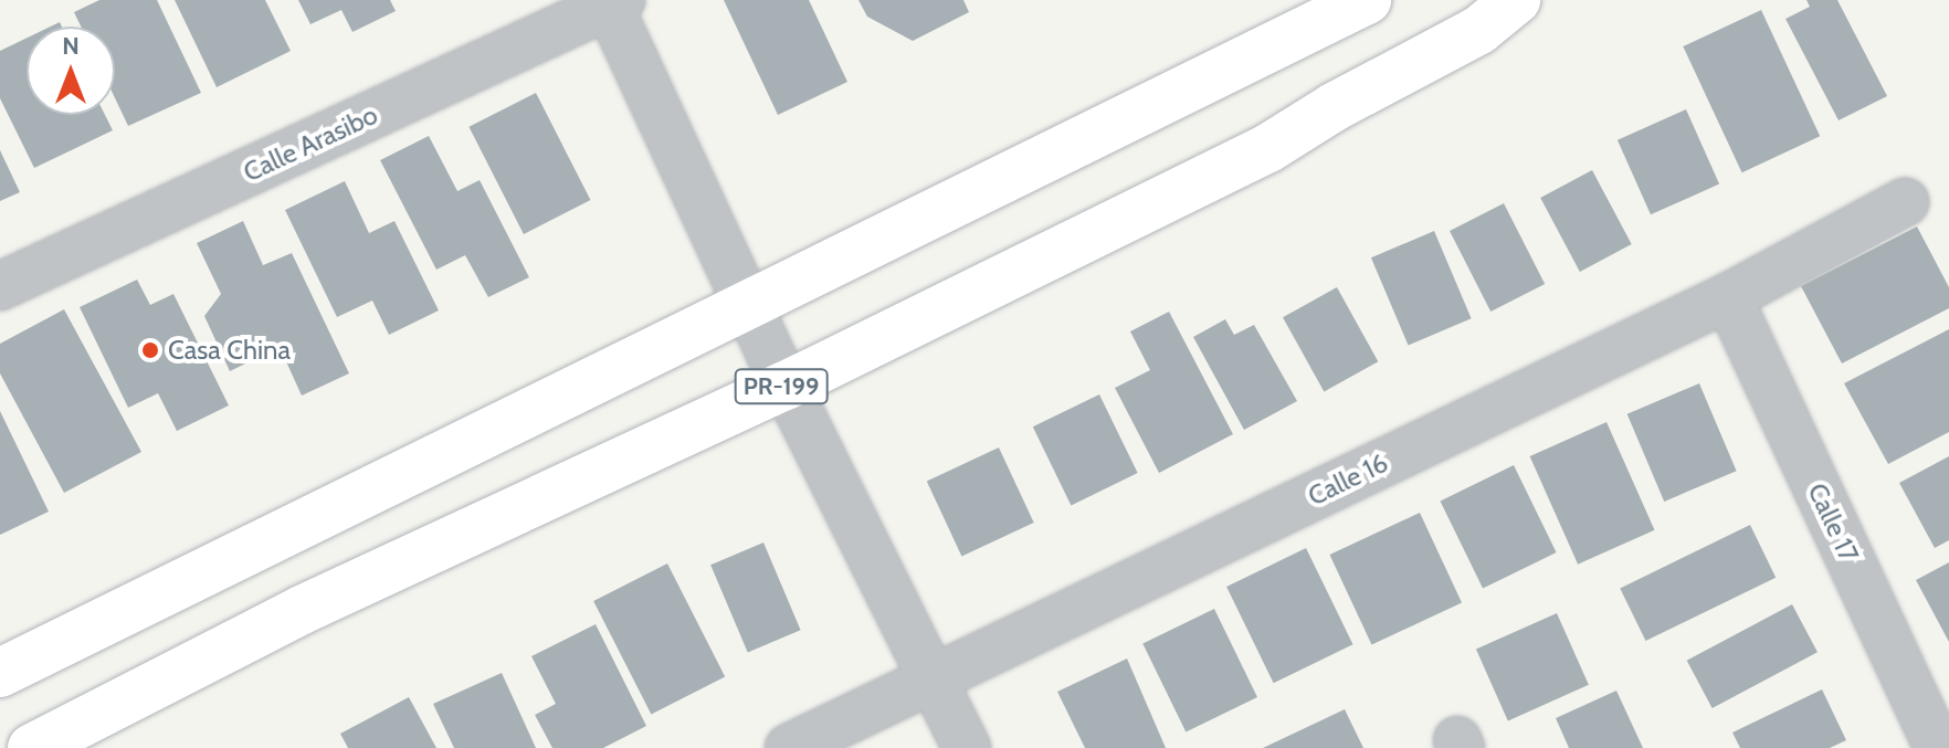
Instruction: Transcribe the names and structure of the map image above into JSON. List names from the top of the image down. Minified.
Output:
{"streets":{"main road":["PR-199"],"street":["Calle Arasibo","Calle 16","Calle 17"]},"crossings":[["Calle 16","Calle 17"]],"places":["Casa China"],"north":"top"}
